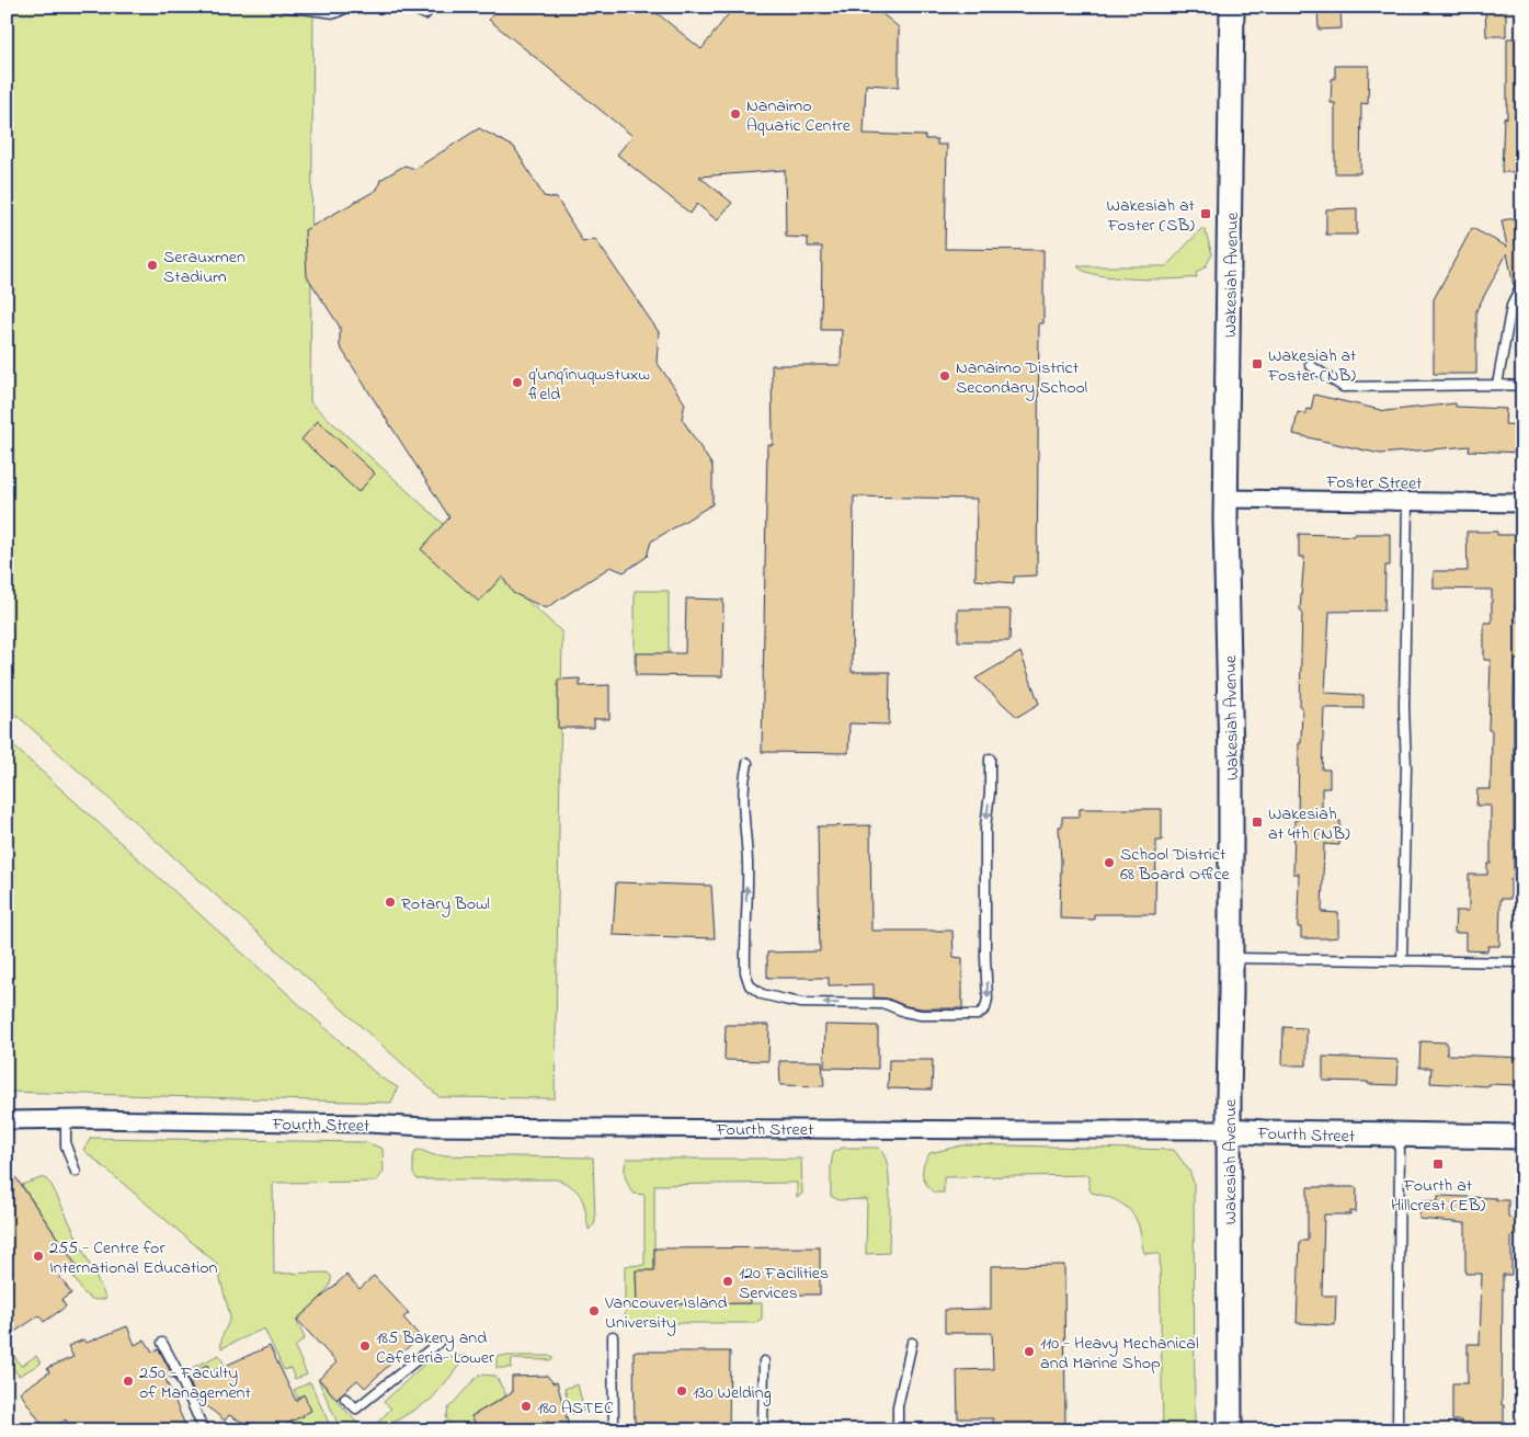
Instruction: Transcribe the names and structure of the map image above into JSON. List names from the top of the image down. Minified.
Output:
{"streets":{"main road":["Wakesiah Avenue","Fourth Street"],"street":["Foster Street"]},"crossings":[["Wakesiah Avenue","Foster Street"],["Wakesiah Avenue","Fourth Street"]],"places":{"other":["Nanaimo Aquatic Centre","Serauxmen Stadium","Nanaimo District Secondary School","q’unq’inuqwstuxw field","School District 68 Board Office","Rotary Bowl","255 - Centre for International Education","120 Facilities Services","Vancouver Island University","185 Bakery and Cafeteria- Lower","110 - Heavy Mechanical and Marine Shop","250 - Faculty of Management","130 Welding","180 ASTEC"],"transit":["Wakesiah at Foster (SB)","Wakesiah at Foster (NB)","Wakesiah at 4th (NB)","Fourth at Hillcrest (EB)"]}}
